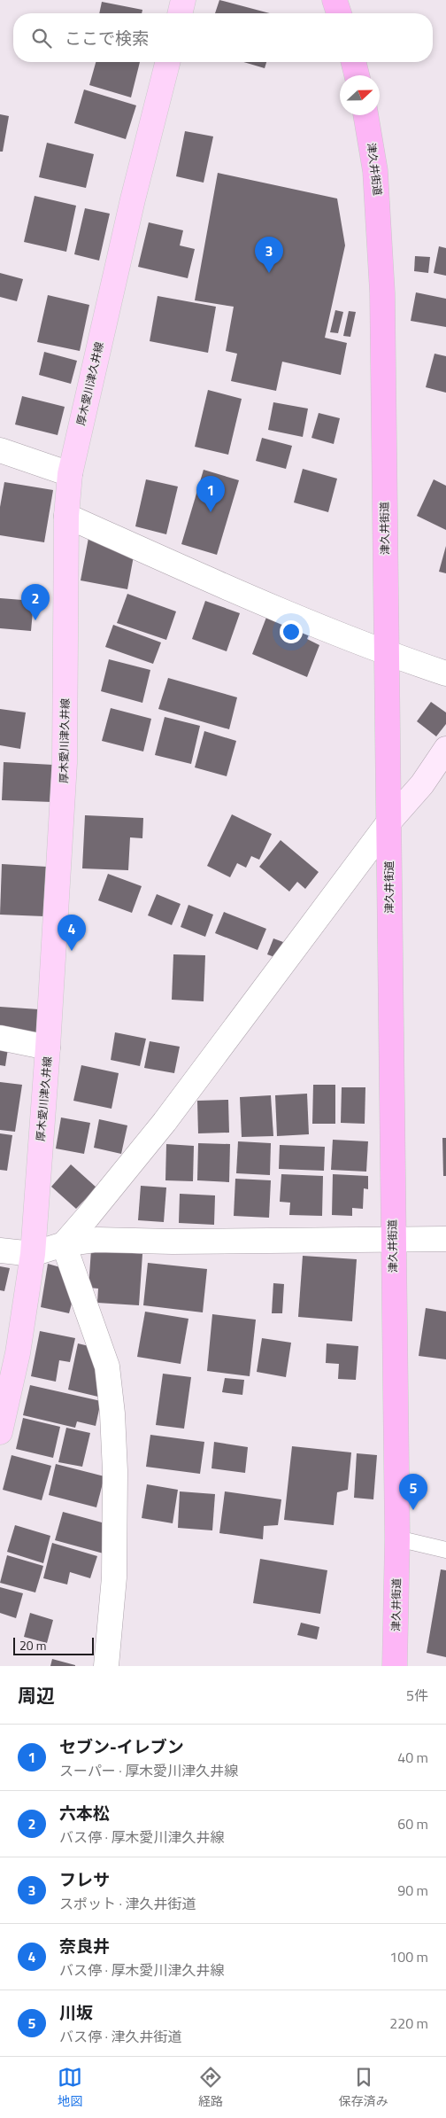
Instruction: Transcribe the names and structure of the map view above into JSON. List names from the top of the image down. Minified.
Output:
{"streets":{"highway":["津久井街道"],"main road":["厚木愛川津久井線"]},"scale_bar":"20 m","north":"right","page":{"search":"ここで検索","pins":["3","1","2","4","5"],"scale":"20 m","heading":["周辺","5件"],"list":[{"mark":"1","name":"セブン-イレブン","note":"スーパー · 厚木愛川津久井線","value":"40 m"},{"mark":"2","name":"六本松","note":"バス停 · 厚木愛川津久井線","value":"60 m"},{"mark":"3","name":"フレサ","note":"スポット · 津久井街道","value":"90 m"},{"mark":"4","name":"奈良井","note":"バス停 · 厚木愛川津久井線","value":"100 m"},{"mark":"5","name":"川坂","note":"バス停 · 津久井街道","value":"220 m"}],"nav":["地図","経路","保存済み"]}}
